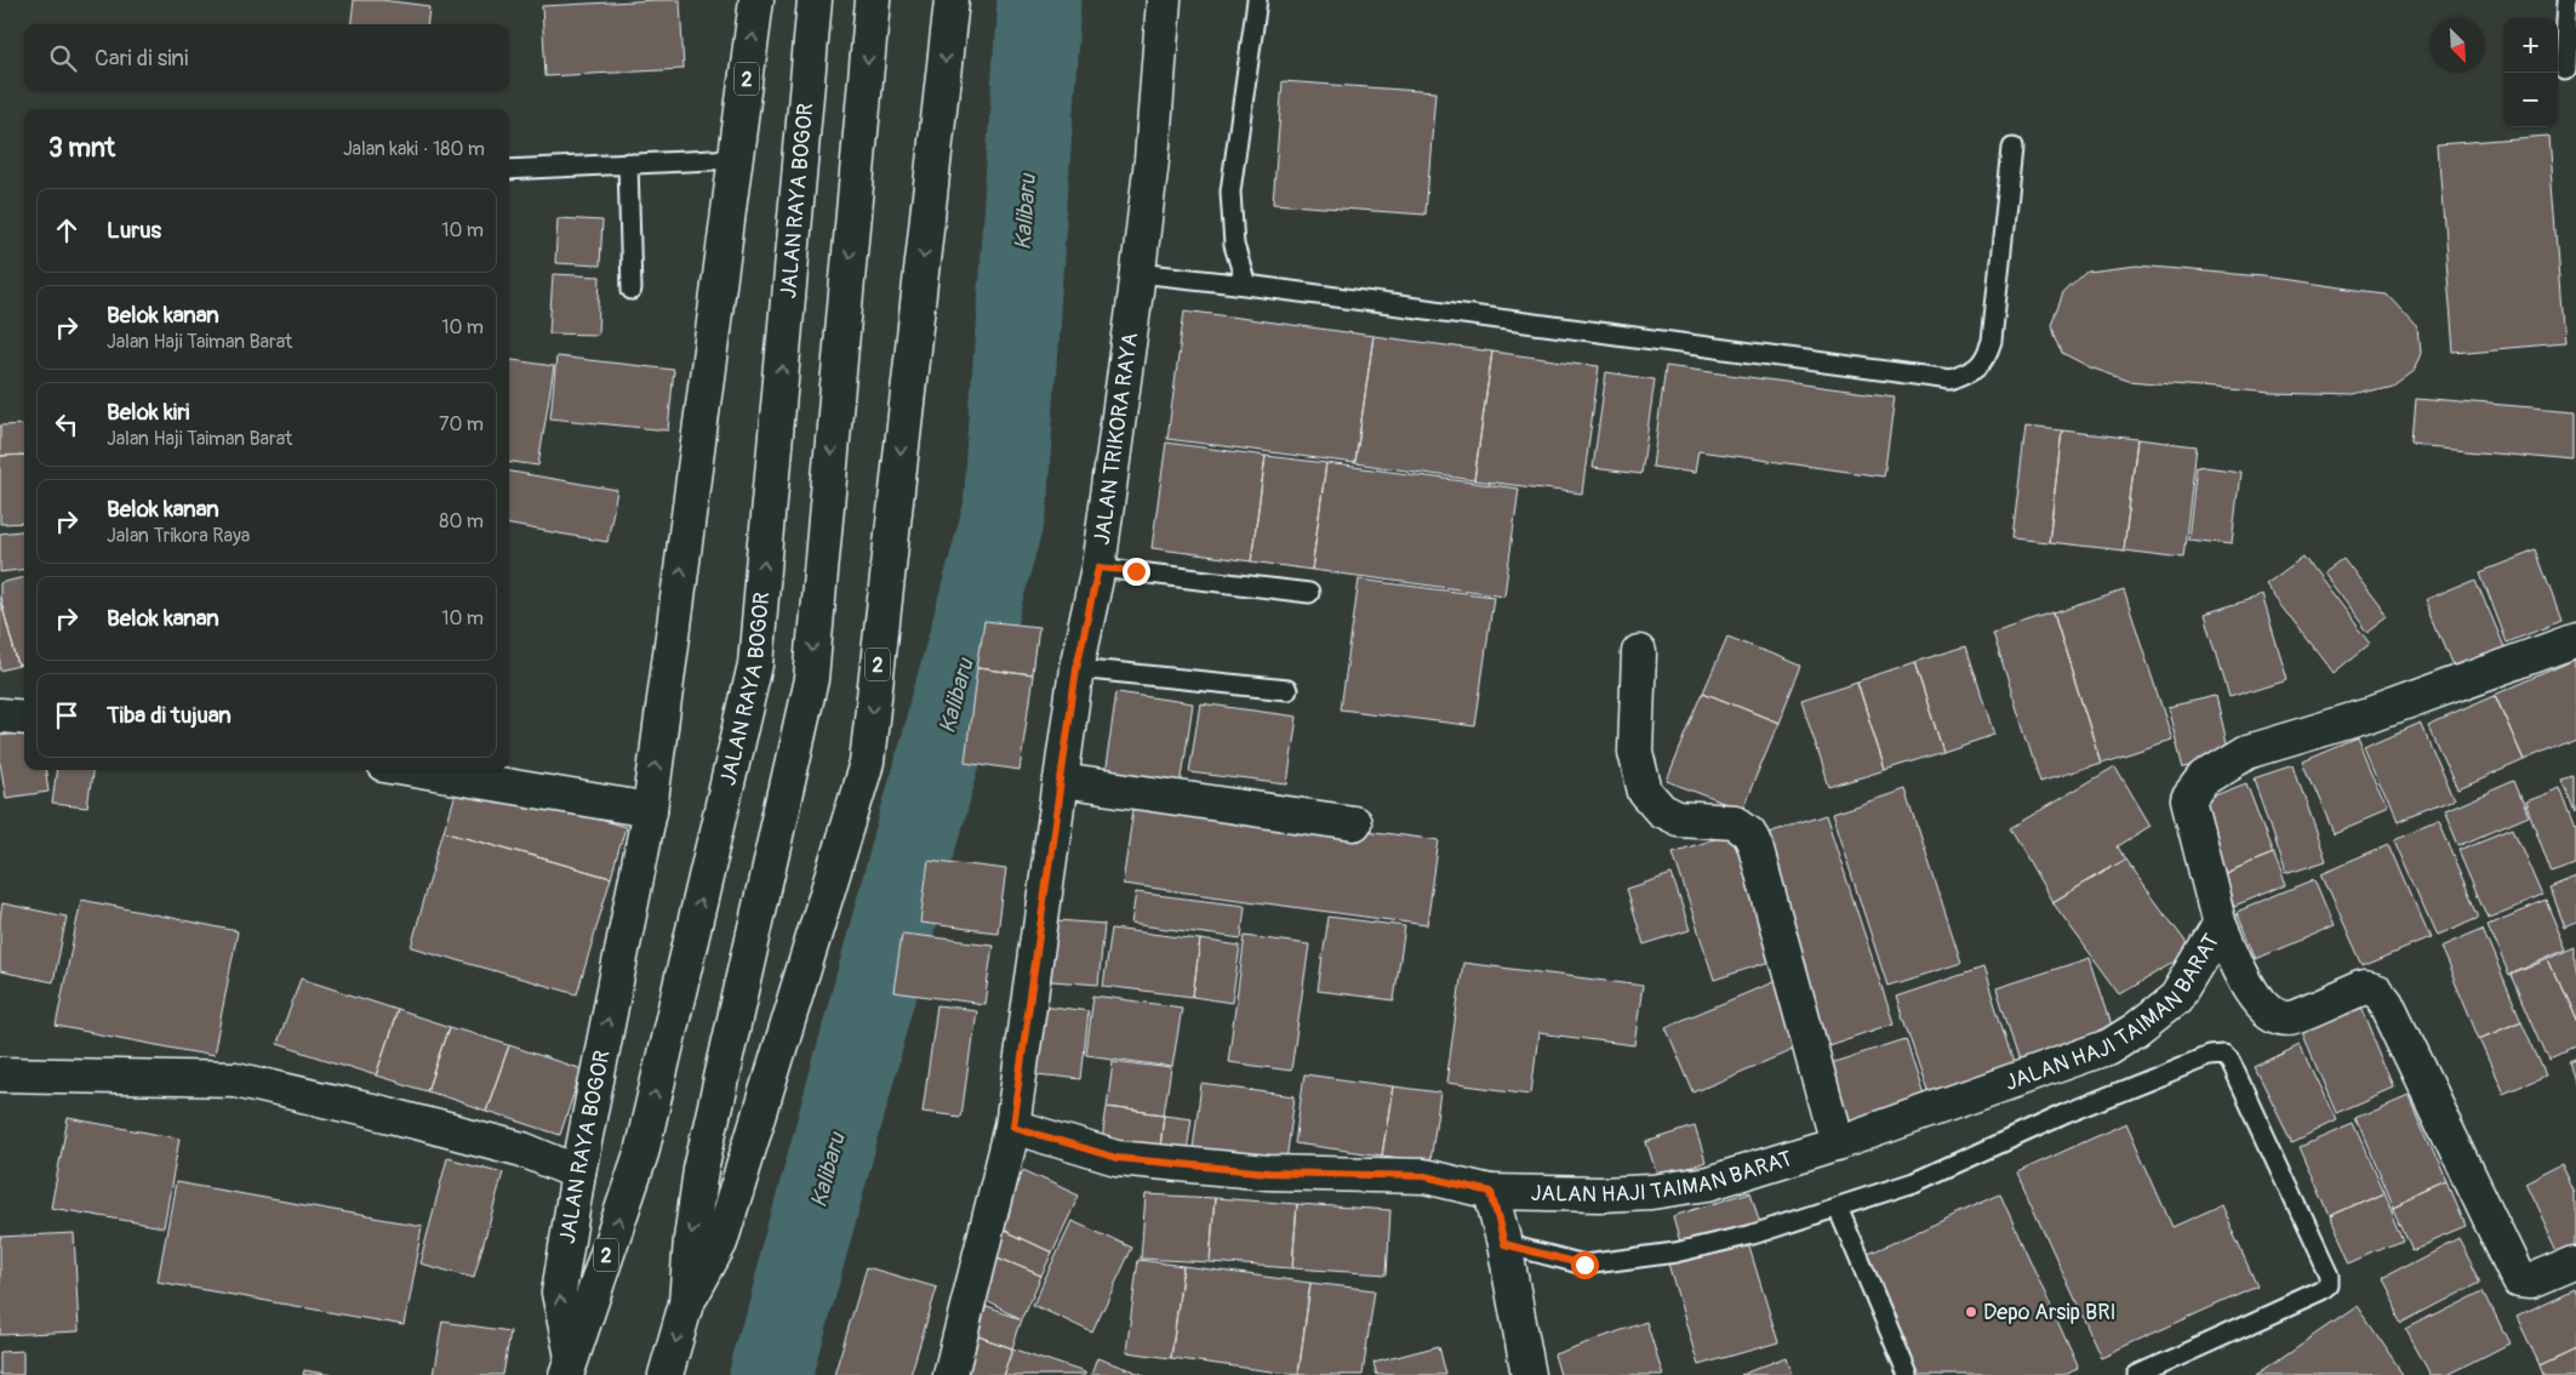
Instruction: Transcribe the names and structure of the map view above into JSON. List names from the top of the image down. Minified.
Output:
{"streets":{"main road":["2","JALAN RAYA BOGOR","JALAN TRIKORA RAYA","JALAN HAJI TAIMAN BARAT"]},"crossings":[["JALAN TRIKORA RAYA","JALAN HAJI TAIMAN BARAT"]],"water":["Kalibaru"],"places":["Depo Arsip BRI"],"north":"bottom right","page":{"map_buttons":["+","−"],"search":"Cari di sini","heading":["3 mnt","Jalan kaki · 180 m"],"list":[["Lurus","10 m"],["Belok kanan","Jalan Haji Taiman Barat","10 m"],["Belok kiri","Jalan Haji Taiman Barat","70 m"],["Belok kanan","Jalan Trikora Raya","80 m"],["Belok kanan","10 m"],"Tiba di tujuan"]}}
